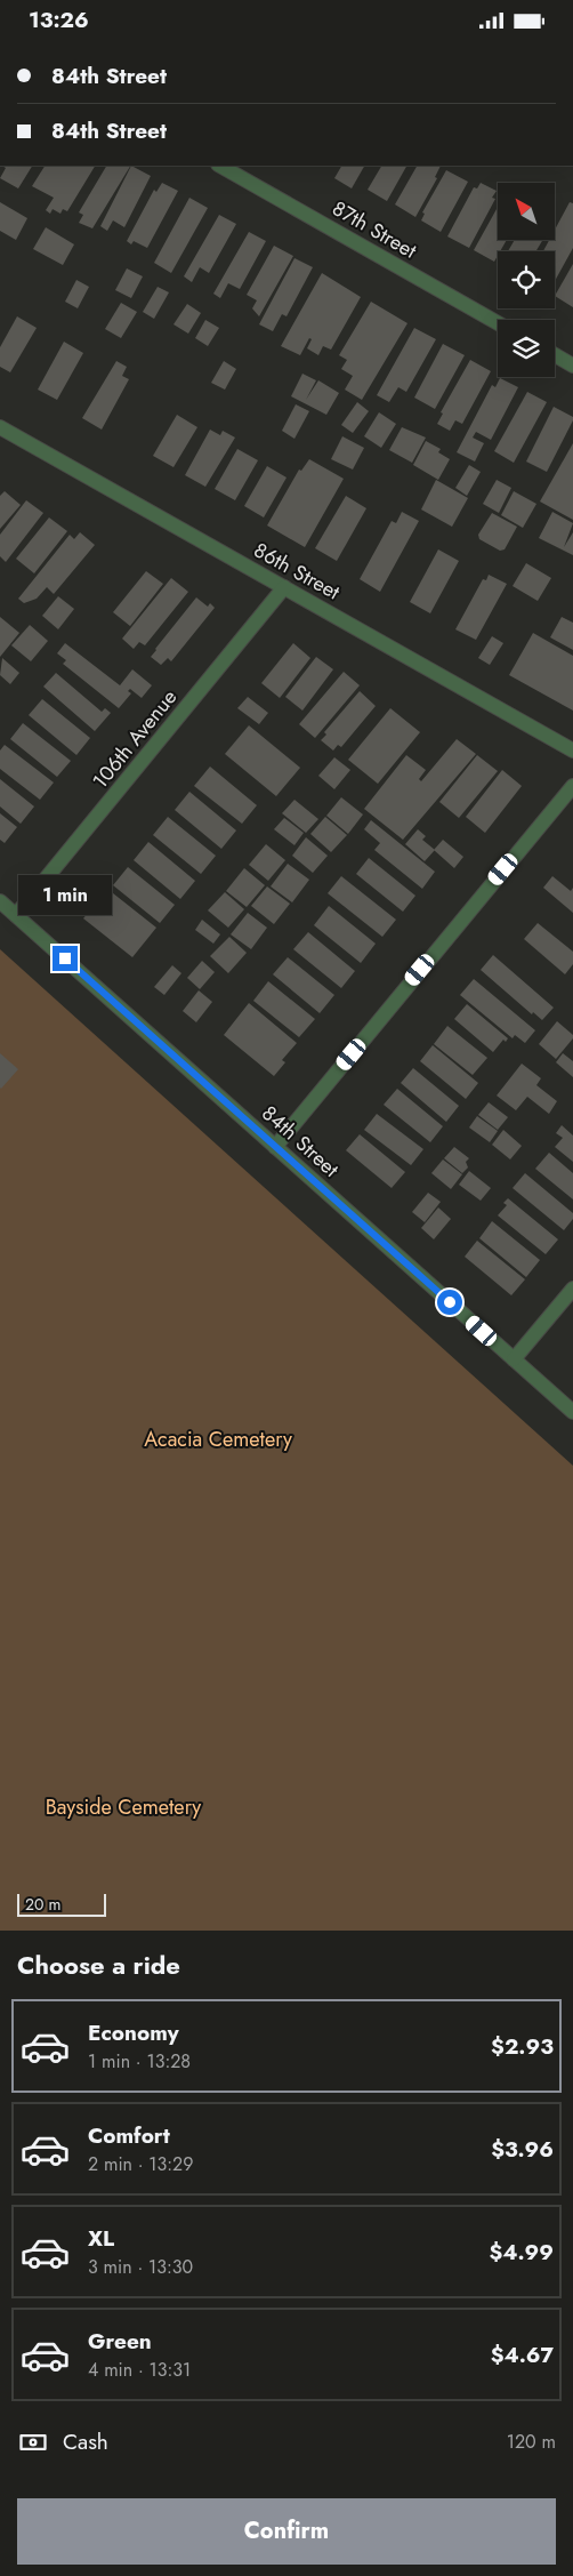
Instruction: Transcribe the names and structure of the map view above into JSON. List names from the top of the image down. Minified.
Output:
{"streets":{"street":["87th Street","86th Street","106th Avenue","84th Street"]},"crossings":[["86th Street","106th Avenue"],["106th Avenue","84th Street"]],"parks":["Acacia Cemetery","Bayside Cemetery"],"scale_bar":"20 m","north":"top left","page":{"status":"13:26","banner":["84th Street","84th Street"],"bubble":"1 min","scale":"20 m","heading":"Choose a ride","list":[{"name":"Economy","note":"1 min · 13:28","value":"$2.93"},{"name":"Comfort","note":"2 min · 13:29","value":"$3.96"},{"name":"XL","note":"3 min · 13:30","value":"$4.99"},{"name":"Green","note":"4 min · 13:31","value":"$4.67"}],"pay":["Cash","120 m"],"buttons":"Confirm"}}
